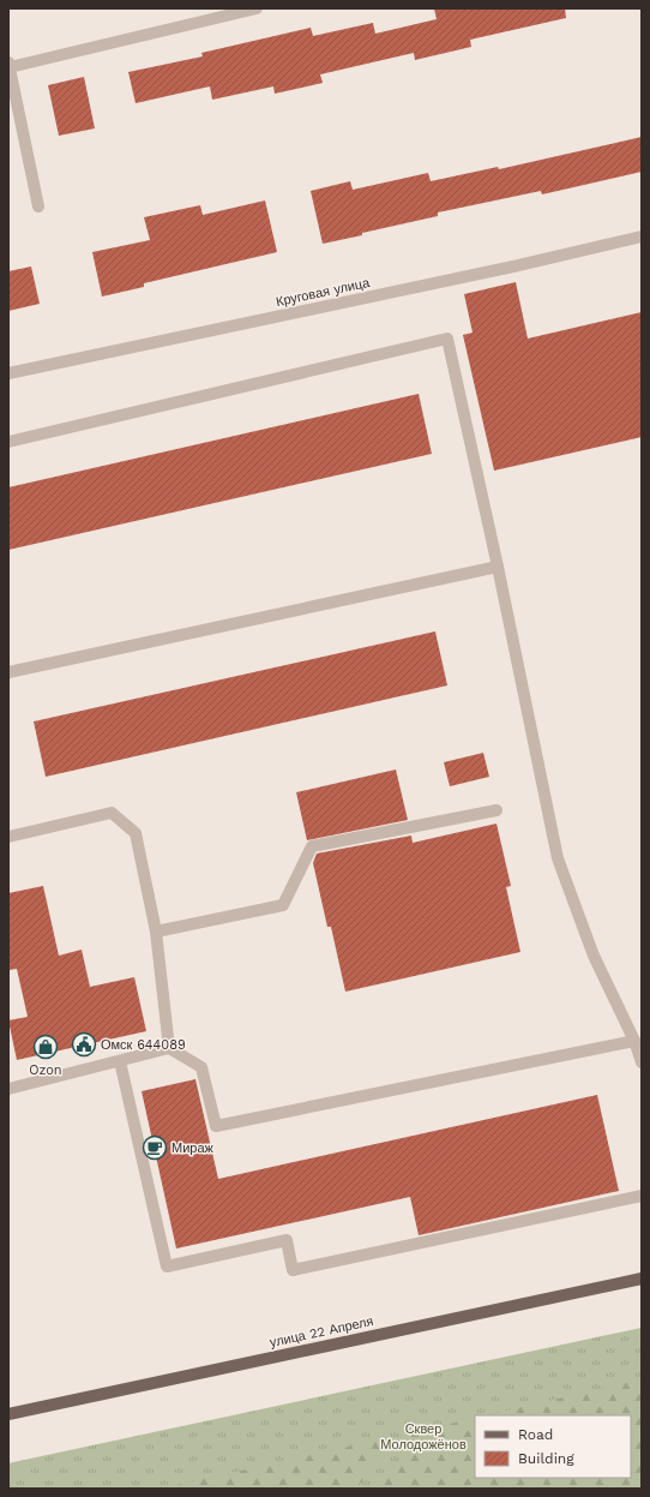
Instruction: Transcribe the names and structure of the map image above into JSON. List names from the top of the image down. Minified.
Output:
{"streets":{"main road":["улица 22 Апреля"],"street":["Круговая улица"]},"parks":["Сквер Молодожёнов"],"places":{"public building":["Омск 644089"],"shop":["Ozon"],"cafe":["Мираж"]},"legend":["Road","Building"]}
